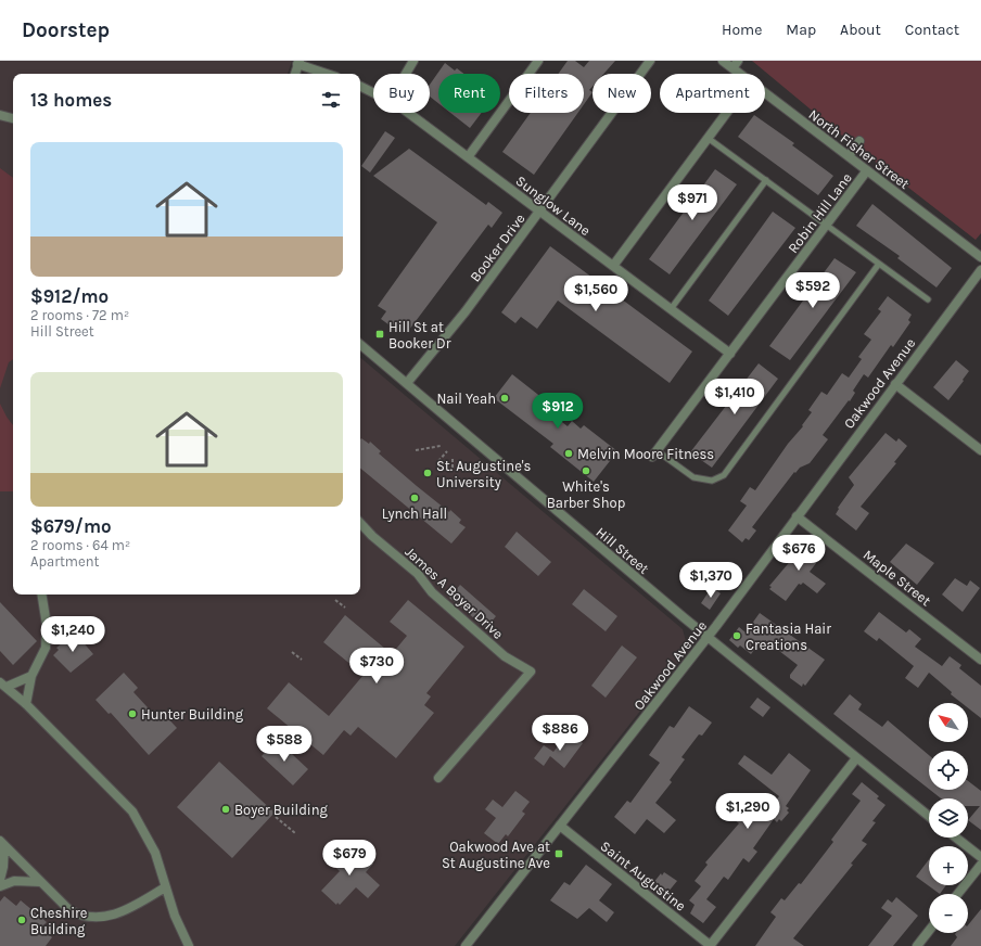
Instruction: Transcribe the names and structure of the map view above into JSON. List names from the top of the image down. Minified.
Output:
{"streets":{"street":["North Fisher Street","Sunglow Lane","Robin Hill Lane","Booker Drive","Oakwood Avenue","Hill Street","Maple Street","James A Boyer Drive","Saint Augustine"]},"crossings":[["North Fisher Street","Robin Hill Lane"],["Sunglow Lane","Robin Hill Lane"],["Sunglow Lane","Booker Drive"],["Booker Drive","Hill Street"],["Oakwood Avenue","Hill Street"],["Oakwood Avenue","Maple Street"],["Oakwood Avenue","Saint Augustine"]],"places":{"transit":["Hill St at Booker Dr","Oakwood Ave at St Augustine Ave"],"other":["Nail Yeah","Melvin Moore Fitness","White's Barber Shop","St. Augustine's University","Lynch Hall","Fantasia Hair Creations","Hunter Building","Boyer Building","Cheshire Building"]},"north":"top left","page":{"header":"Doorstep","nav":["Home","Map","About","Contact"],"chip":["Buy","Rent","Filters","New","Apartment"],"heading":"13 homes","list":[{"name":"$912/mo","note":"2 rooms · 72 m² · Hill Street"},{"name":"$679/mo","note":"2 rooms · 64 m² · Apartment"}],"price":["$971","$592","$1,560","$1,410","$912","$676","$1,370","$1,240","$730","$886","$588","$1,290","$679"],"map_buttons":["+","−"]}}
